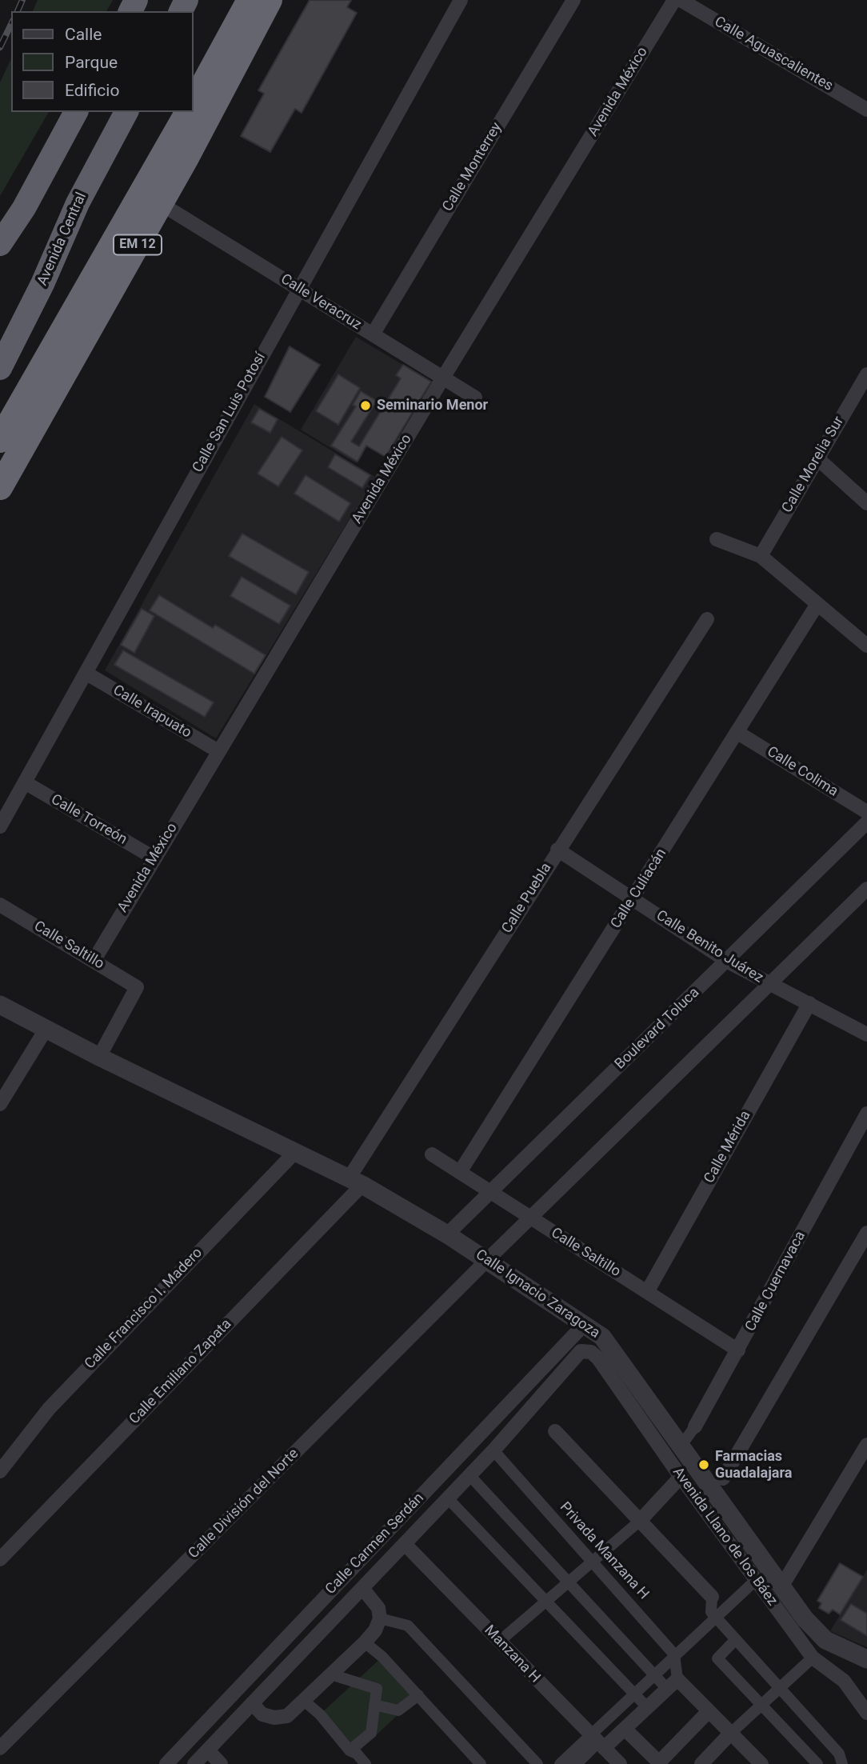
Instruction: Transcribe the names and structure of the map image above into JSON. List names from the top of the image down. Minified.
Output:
{"streets":{"highway":["Avenida Central","EM 12"],"street":["Calle Aguascalientes","Avenida México","Calle Monterrey","Calle Veracruz","Calle San Luis Potosí","Calle Morelia Sur","Calle Irapuato","Calle Colima","Calle Torreón","Calle Culiacán","Calle Puebla","Calle Saltillo","Calle Benito Juárez","Boulevard Toluca","Calle Mérida","Calle Cuernavaca","Calle Ignacio Zaragoza","Calle Francisco I. Madero","Calle Emiliano Zapata","Calle División del Norte","Avenida Llano de los Báez","Calle Carmen Serdán","Privada Manzana H","Manzana H"]},"crossings":[["Avenida México","Calle Veracruz"],["Avenida México","Calle Irapuato"],["Avenida México","Calle Torreón"],["Avenida México","Calle Saltillo"],["Calle Monterrey","Calle Veracruz"],["Calle Veracruz","Calle San Luis Potosí"],["Calle San Luis Potosí","Calle Irapuato"],["Calle San Luis Potosí","Calle Torreón"],["Calle Colima","Calle Culiacán"],["Calle Culiacán","Calle Saltillo"],["Calle Culiacán","Calle Benito Juárez"],["Calle Puebla","Calle Benito Juárez"],["Calle Puebla","Calle Ignacio Zaragoza"],["Calle Puebla","Calle Emiliano Zapata"],["Calle Saltillo","Boulevard Toluca"],["Calle Saltillo","Calle Mérida"],["Calle Saltillo","Calle Cuernavaca"],["Calle Saltillo","Calle Ignacio Zaragoza"],["Calle Benito Juárez","Boulevard Toluca"],["Calle Benito Juárez","Calle Mérida"],["Boulevard Toluca","Calle Ignacio Zaragoza"],["Calle Cuernavaca","Calle Ignacio Zaragoza"],["Calle Ignacio Zaragoza","Calle Francisco I. Madero"],["Calle Ignacio Zaragoza","Calle Emiliano Zapata"],["Calle Ignacio Zaragoza","Calle División del Norte"],["Calle Ignacio Zaragoza","Calle Carmen Serdán"],["Avenida Llano de los Báez","Calle Carmen Serdán"],["Calle Carmen Serdán","Privada Manzana H"],["Calle Carmen Serdán","Manzana H"]],"places":["Seminario Menor","Farmacias Guadalajara"],"legend":["Calle","Parque","Edificio"]}
